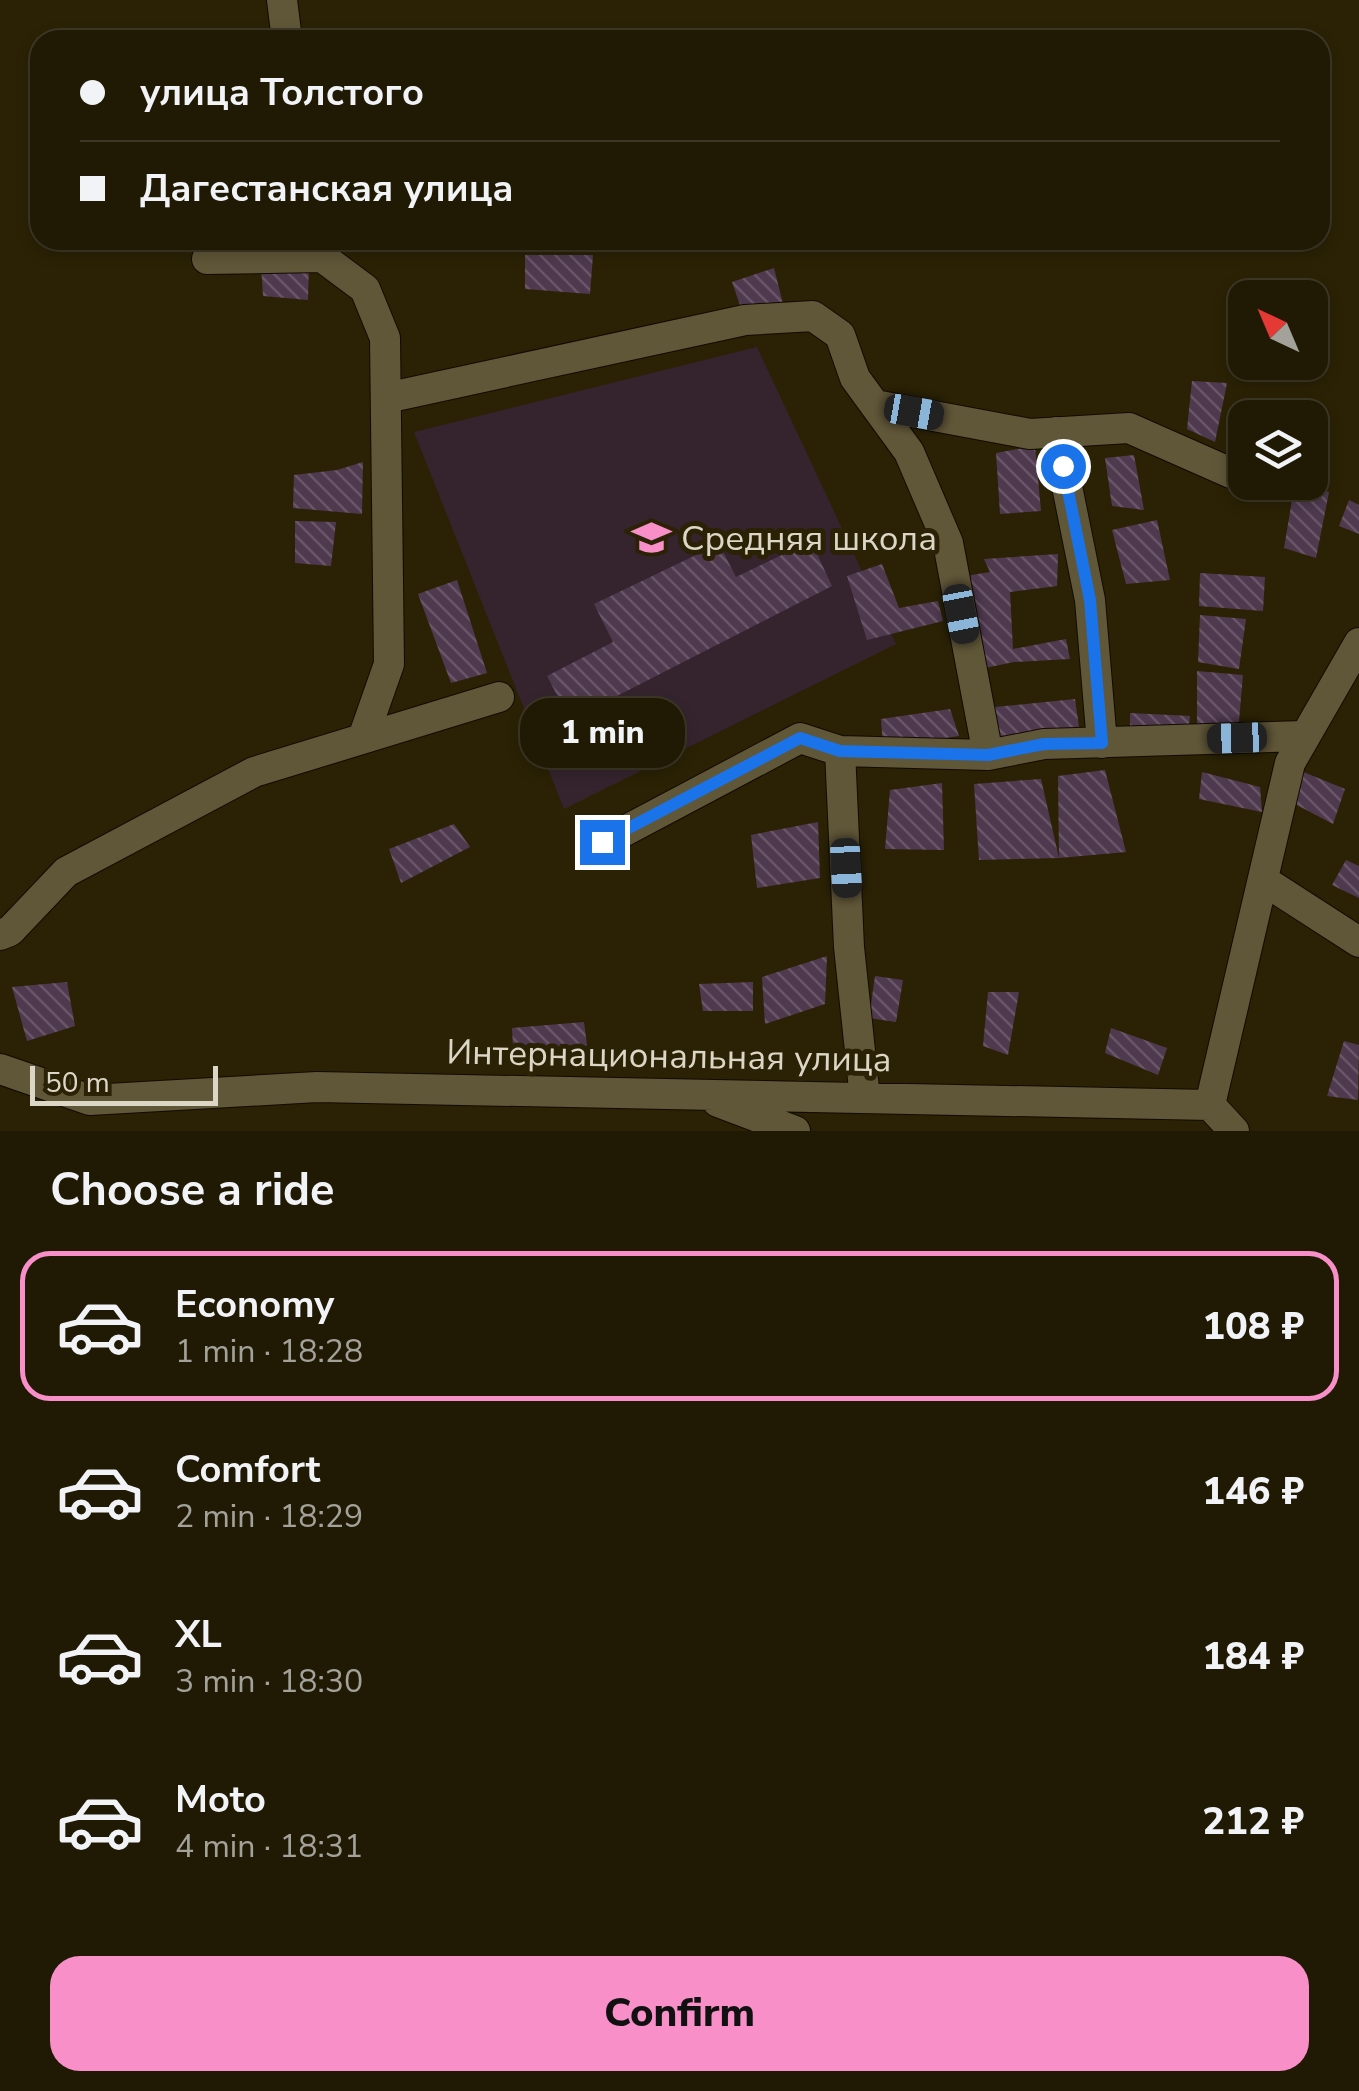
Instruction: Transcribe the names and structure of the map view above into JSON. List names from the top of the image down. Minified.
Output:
{"streets":{"street":["Интернациональная улица"]},"places":{"school or university":["Средняя школа"]},"scale_bar":"50 m","north":"top left","page":{"banner":["улица Толстого","Дагестанская улица"],"bubble":"1 min","scale":"50 m","heading":"Choose a ride","list":[{"name":"Economy","note":"1 min · 18:28","value":"108 ₽"},{"name":"Comfort","note":"2 min · 18:29","value":"146 ₽"},{"name":"XL","note":"3 min · 18:30","value":"184 ₽"},{"name":"Moto","note":"4 min · 18:31","value":"212 ₽"}],"buttons":"Confirm"}}
